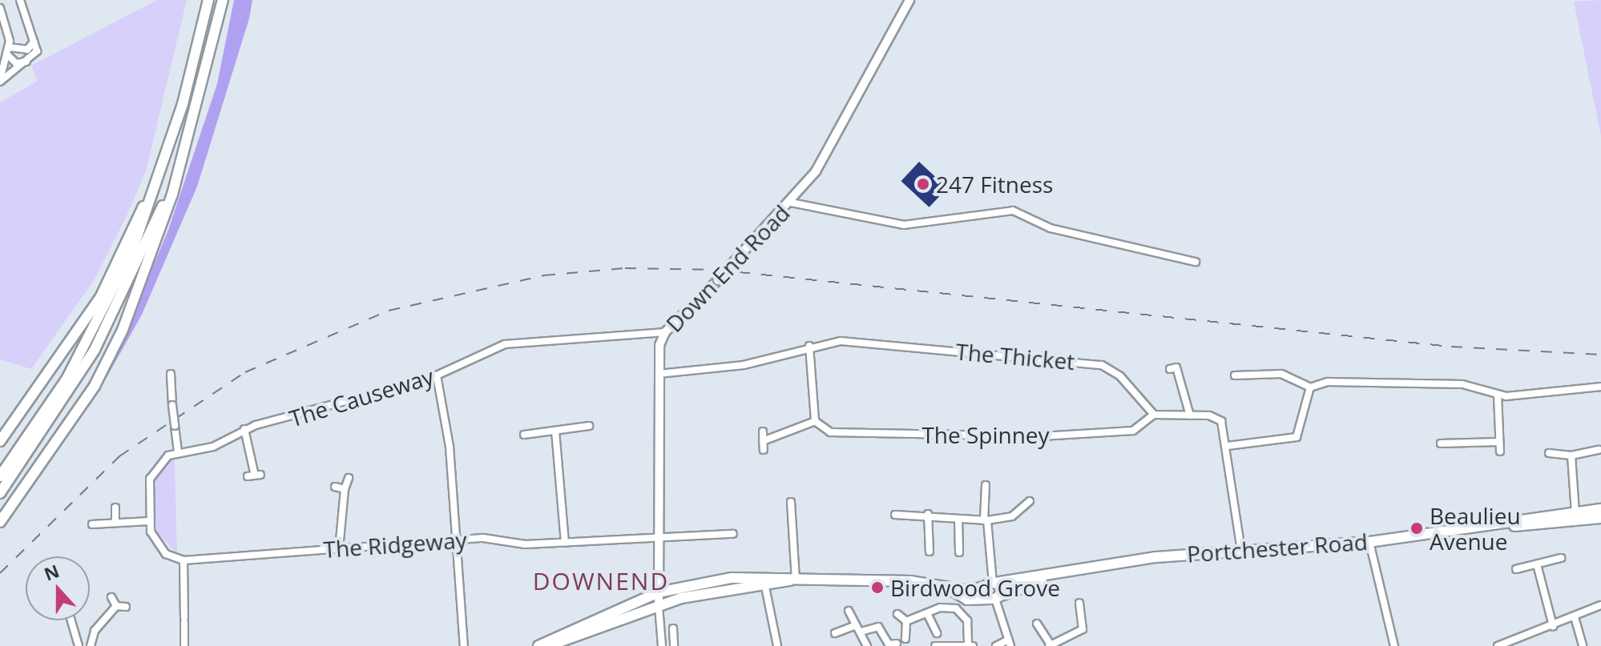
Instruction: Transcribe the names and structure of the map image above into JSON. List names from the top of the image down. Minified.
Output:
{"streets":{"main road":["Portchester Road"],"street":["Down End Road","The Thicket","The Causeway","The Spinney","The Ridgeway"]},"crossings":[["Down End Road","The Thicket"],["Down End Road","The Causeway"],["Down End Road","The Ridgeway"],["Down End Road","Portchester Road"],["The Thicket","The Spinney"]],"districts":["DOWNEND"],"places":["247 Fitness","Beaulieu Avenue","Birdwood Grove"],"north":"top"}
